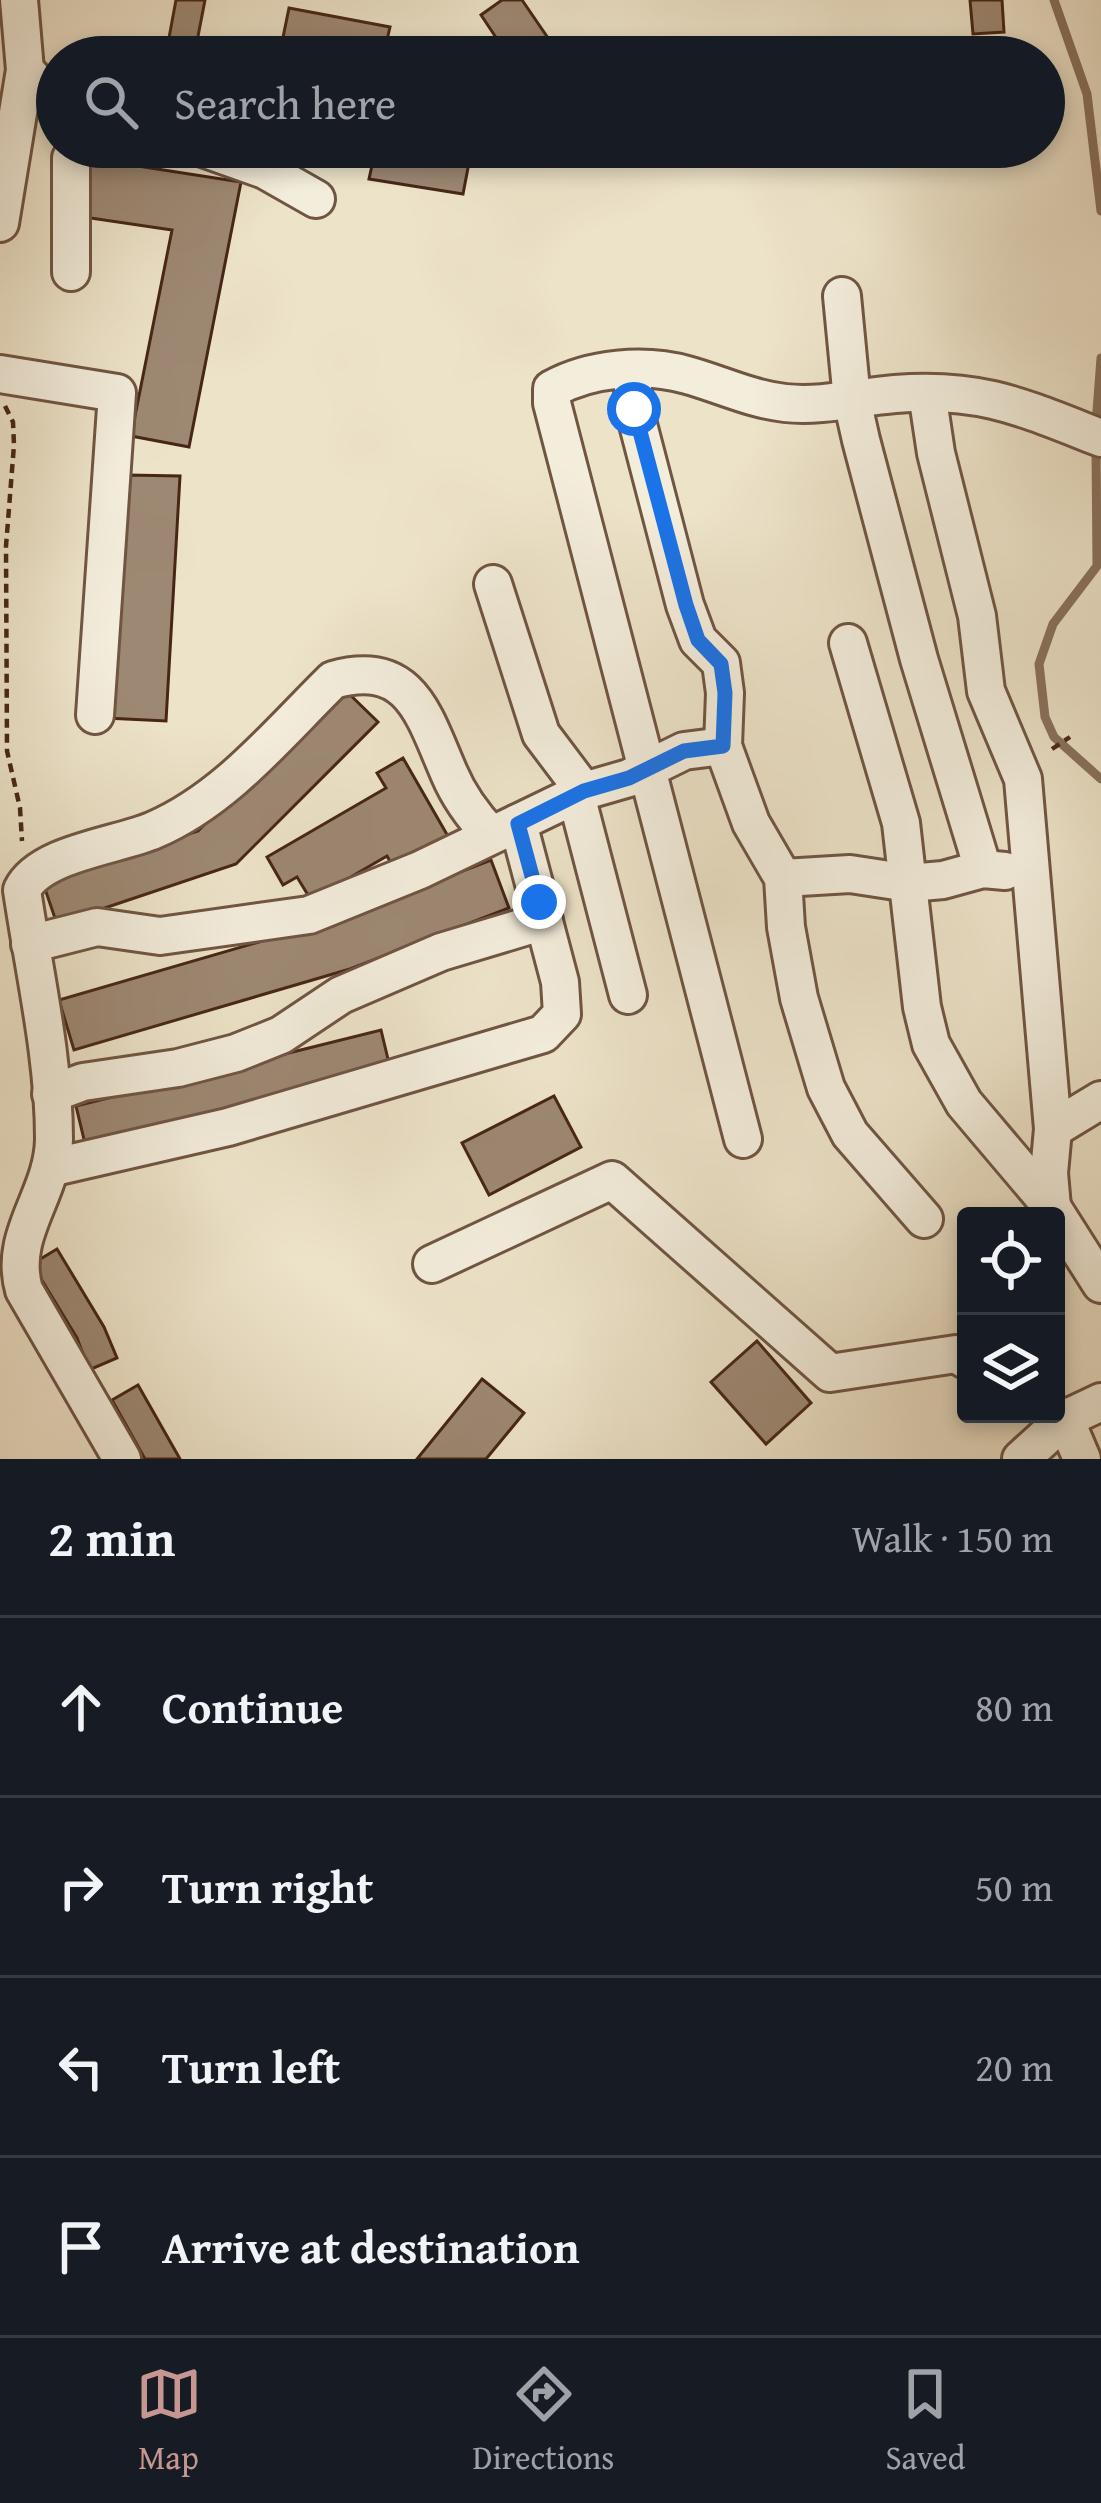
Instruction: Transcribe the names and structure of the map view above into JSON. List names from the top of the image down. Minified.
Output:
{"page":{"search":"Search here","heading":["2 min","Walk · 150 m"],"list":[["Continue","80 m"],["Turn right","50 m"],["Turn left","20 m"],"Arrive at destination"],"nav":["Map","Directions","Saved"]}}
